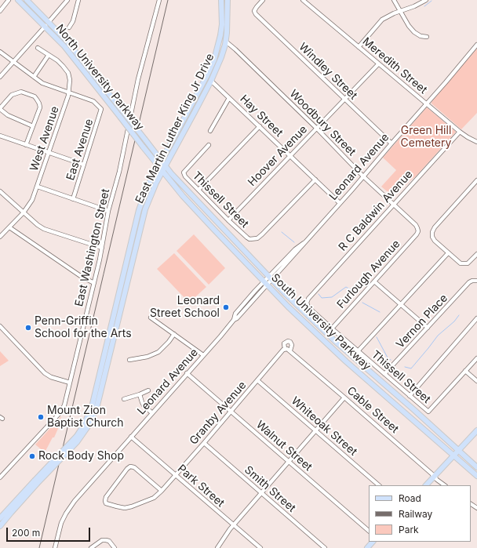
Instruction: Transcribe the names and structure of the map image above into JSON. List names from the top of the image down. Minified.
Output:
{"streets":{"main road":["North University Parkway","East Martin Luther King Jr Drive","South University Parkway"],"street":["Meredith Street","Windley Street","Hay Street","Woodbury Street","West Avenue","East Avenue","Hoover Avenue","Leonard Avenue","Thissell Street","R C Baldwin Avenue","East Washington Street","Furlough Avenue","Vernon Place","Cable Street","Granby Avenue","Whiteoak Street","Walnut Street","Park Street","Smith Street"]},"crossings":[["Meredith Street","Hoover Avenue"],["Meredith Street","Leonard Avenue"],["Meredith Street","R C Baldwin Avenue"],["Windley Street","Hoover Avenue"],["Windley Street","Leonard Avenue"],["North University Parkway","East Martin Luther King Jr Drive"],["North University Parkway","South University Parkway"],["Hay Street","East Martin Luther King Jr Drive"],["Hay Street","Hoover Avenue"],["Hay Street","Leonard Avenue"],["Hay Street","Thissell Street"],["Woodbury Street","East Martin Luther King Jr Drive"],["Woodbury Street","Hoover Avenue"],["Woodbury Street","Leonard Avenue"],["Woodbury Street","R C Baldwin Avenue"],["Woodbury Street","Furlough Avenue"],["East Martin Luther King Jr Drive","South University Parkway"],["West Avenue","East Avenue"],["Hoover Avenue","Thissell Street"],["Leonard Avenue","South University Parkway"],["Leonard Avenue","Walnut Street"],["Leonard Avenue","Park Street"],["Thissell Street","R C Baldwin Avenue"],["Thissell Street","Furlough Avenue"],["Thissell Street","Vernon Place"],["Cable Street","Granby Avenue"],["Granby Avenue","Whiteoak Street"],["Granby Avenue","Walnut Street"],["Granby Avenue","Park Street"],["Granby Avenue","Smith Street"]],"parks":["Green Hill Cemetery"],"places":["Leonard Street School","Penn-Griffin School for the Arts","Mount Zion Baptist Church","Rock Body Shop"],"legend":["Road","Railway","Park"],"scale_bar":"200 m"}
